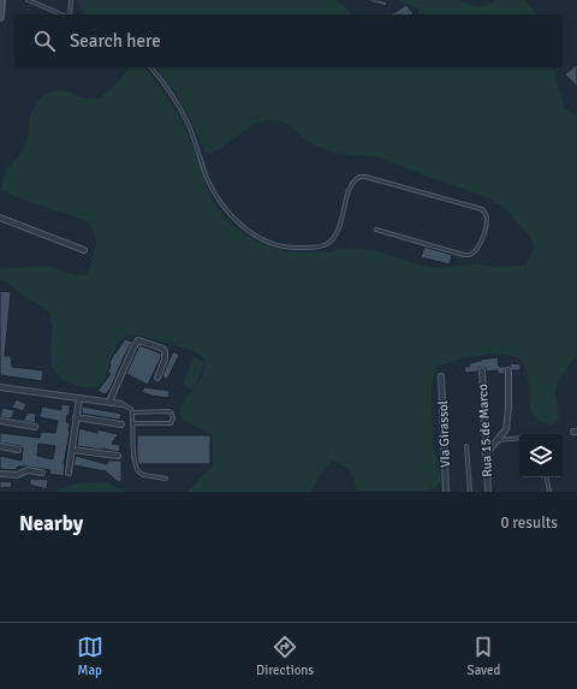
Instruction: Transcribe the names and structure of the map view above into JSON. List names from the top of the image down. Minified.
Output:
{"streets":{"street":["Rua 15 de Marco","VIa Girassol"]},"page":{"search":"Search here","heading":["Nearby","0 results"],"nav":["Map","Directions","Saved"]}}
